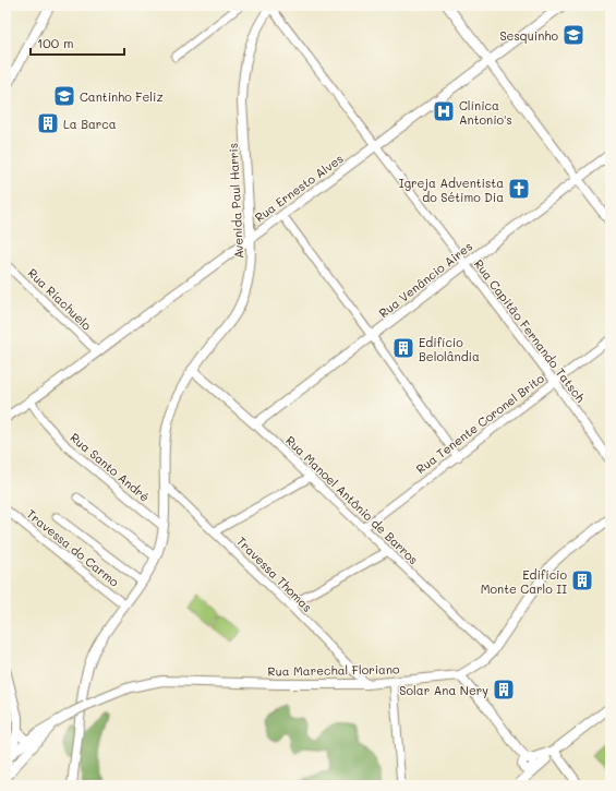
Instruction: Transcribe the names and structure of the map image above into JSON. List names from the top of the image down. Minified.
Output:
{"streets":{"main road":["Rua Ernesto Alves","Avenida Paul Harris","Rua Venâncio Aires","Rua Manoel Antônio de Barros","Rua Marechal Floriano"],"street":["Rua Riachuelo","Rua Capitão Fernando Tatsch","Rua Tenente Coronel Brito","Rua Santo André","Travessa do Carmo","Travessa Thomas"]},"crossings":[["Rua Ernesto Alves","Avenida Paul Harris"],["Rua Ernesto Alves","Rua Riachuelo"],["Rua Ernesto Alves","Rua Capitão Fernando Tatsch"],["Rua Ernesto Alves","Rua Santo André"],["Avenida Paul Harris","Rua Capitão Fernando Tatsch"],["Avenida Paul Harris","Rua Santo André"],["Avenida Paul Harris","Rua Manoel Antônio de Barros"],["Avenida Paul Harris","Travessa do Carmo"],["Avenida Paul Harris","Travessa Thomas"],["Rua Venâncio Aires","Rua Capitão Fernando Tatsch"],["Rua Venâncio Aires","Rua Manoel Antônio de Barros"],["Rua Capitão Fernando Tatsch","Rua Tenente Coronel Brito"],["Rua Tenente Coronel Brito","Rua Manoel Antônio de Barros"],["Rua Manoel Antônio de Barros","Rua Marechal Floriano"],["Travessa Thomas","Rua Marechal Floriano"]],"places":{"school or university":["Sesquinho","Cantinho Feliz"],"hospital":["Clínica Antonio's"],"building":["La Barca","Edifício Belolândia","Edifício Monte Carlo II","Solar Ana Nery"],"church":["Igreja Adventista do Sétimo Dia"]},"scale_bar":"100 m"}
